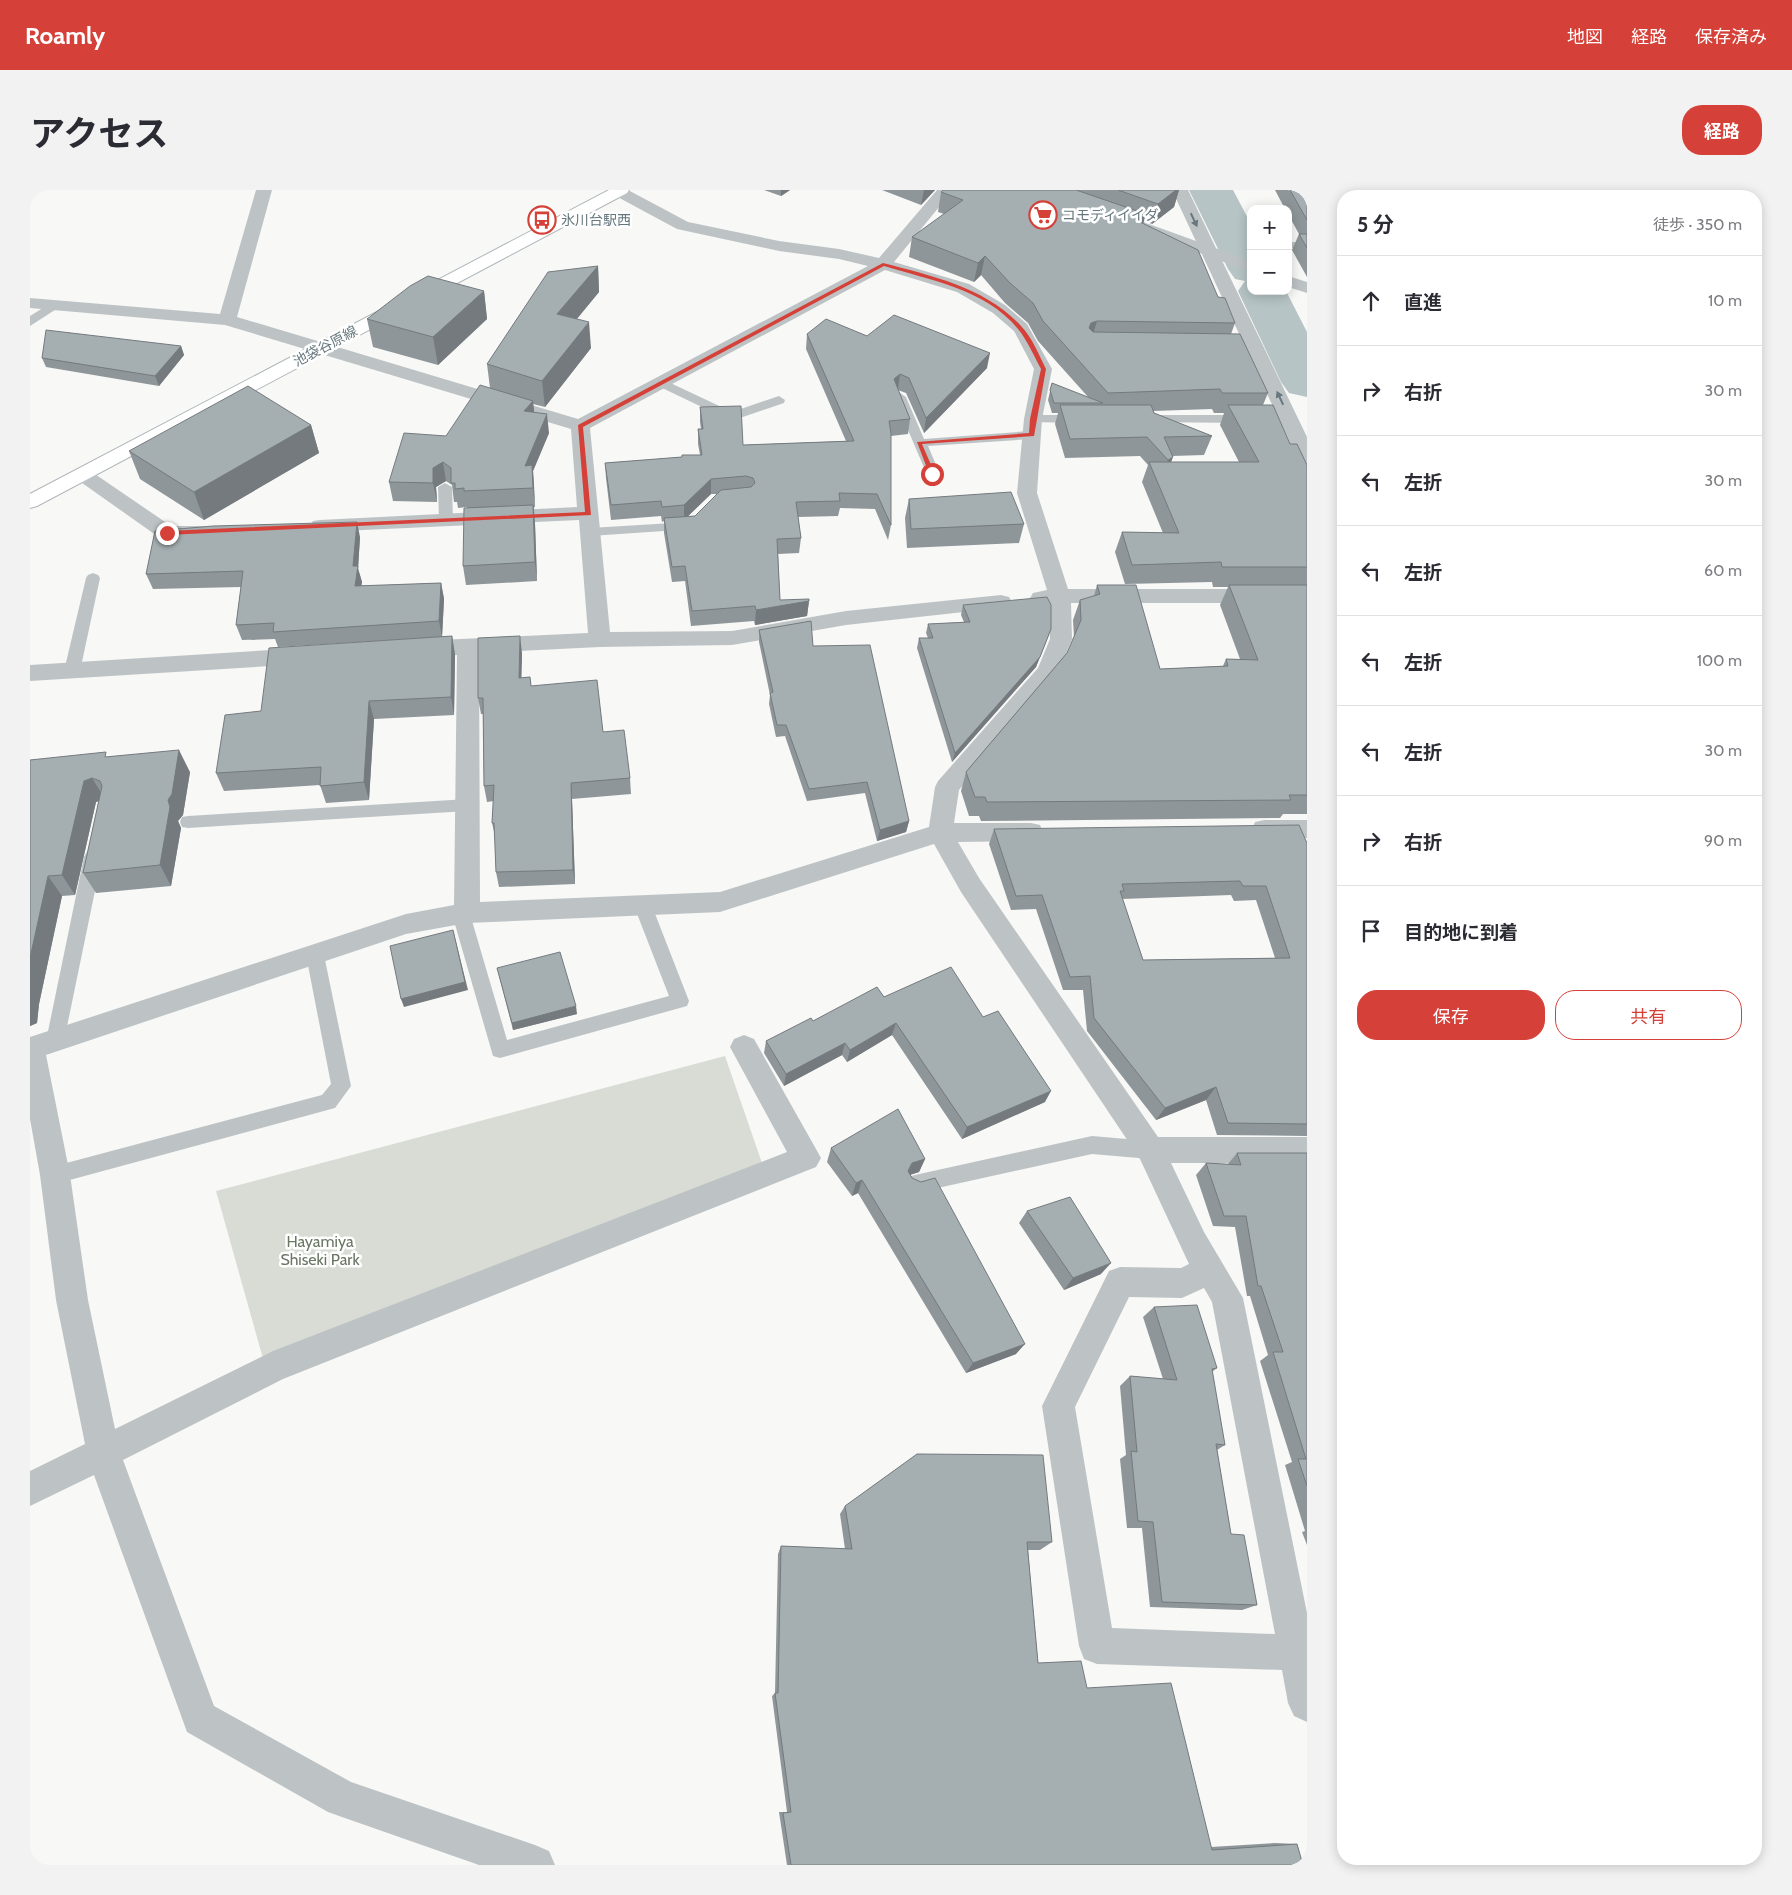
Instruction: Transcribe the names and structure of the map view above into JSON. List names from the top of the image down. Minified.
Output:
{"streets":{"main road":["池袋谷原線"]},"parks":["Hayamiya Shiseki Park"],"places":{"supermarket":["コモディイイダ"],"bus stop":["氷川台駅西"]},"page":{"header":"Roamly","nav":["地図","経路","保存済み"],"title":"アクセス","buttons":["経路",["保存","共有"]],"heading":["5 分","徒歩 · 350 m"],"map_buttons":["+","−"],"list":[["直進","10 m"],["右折","30 m"],["左折","30 m"],["左折","60 m"],["左折","100 m"],["左折","30 m"],["右折","90 m"],"目的地に到着"]}}
